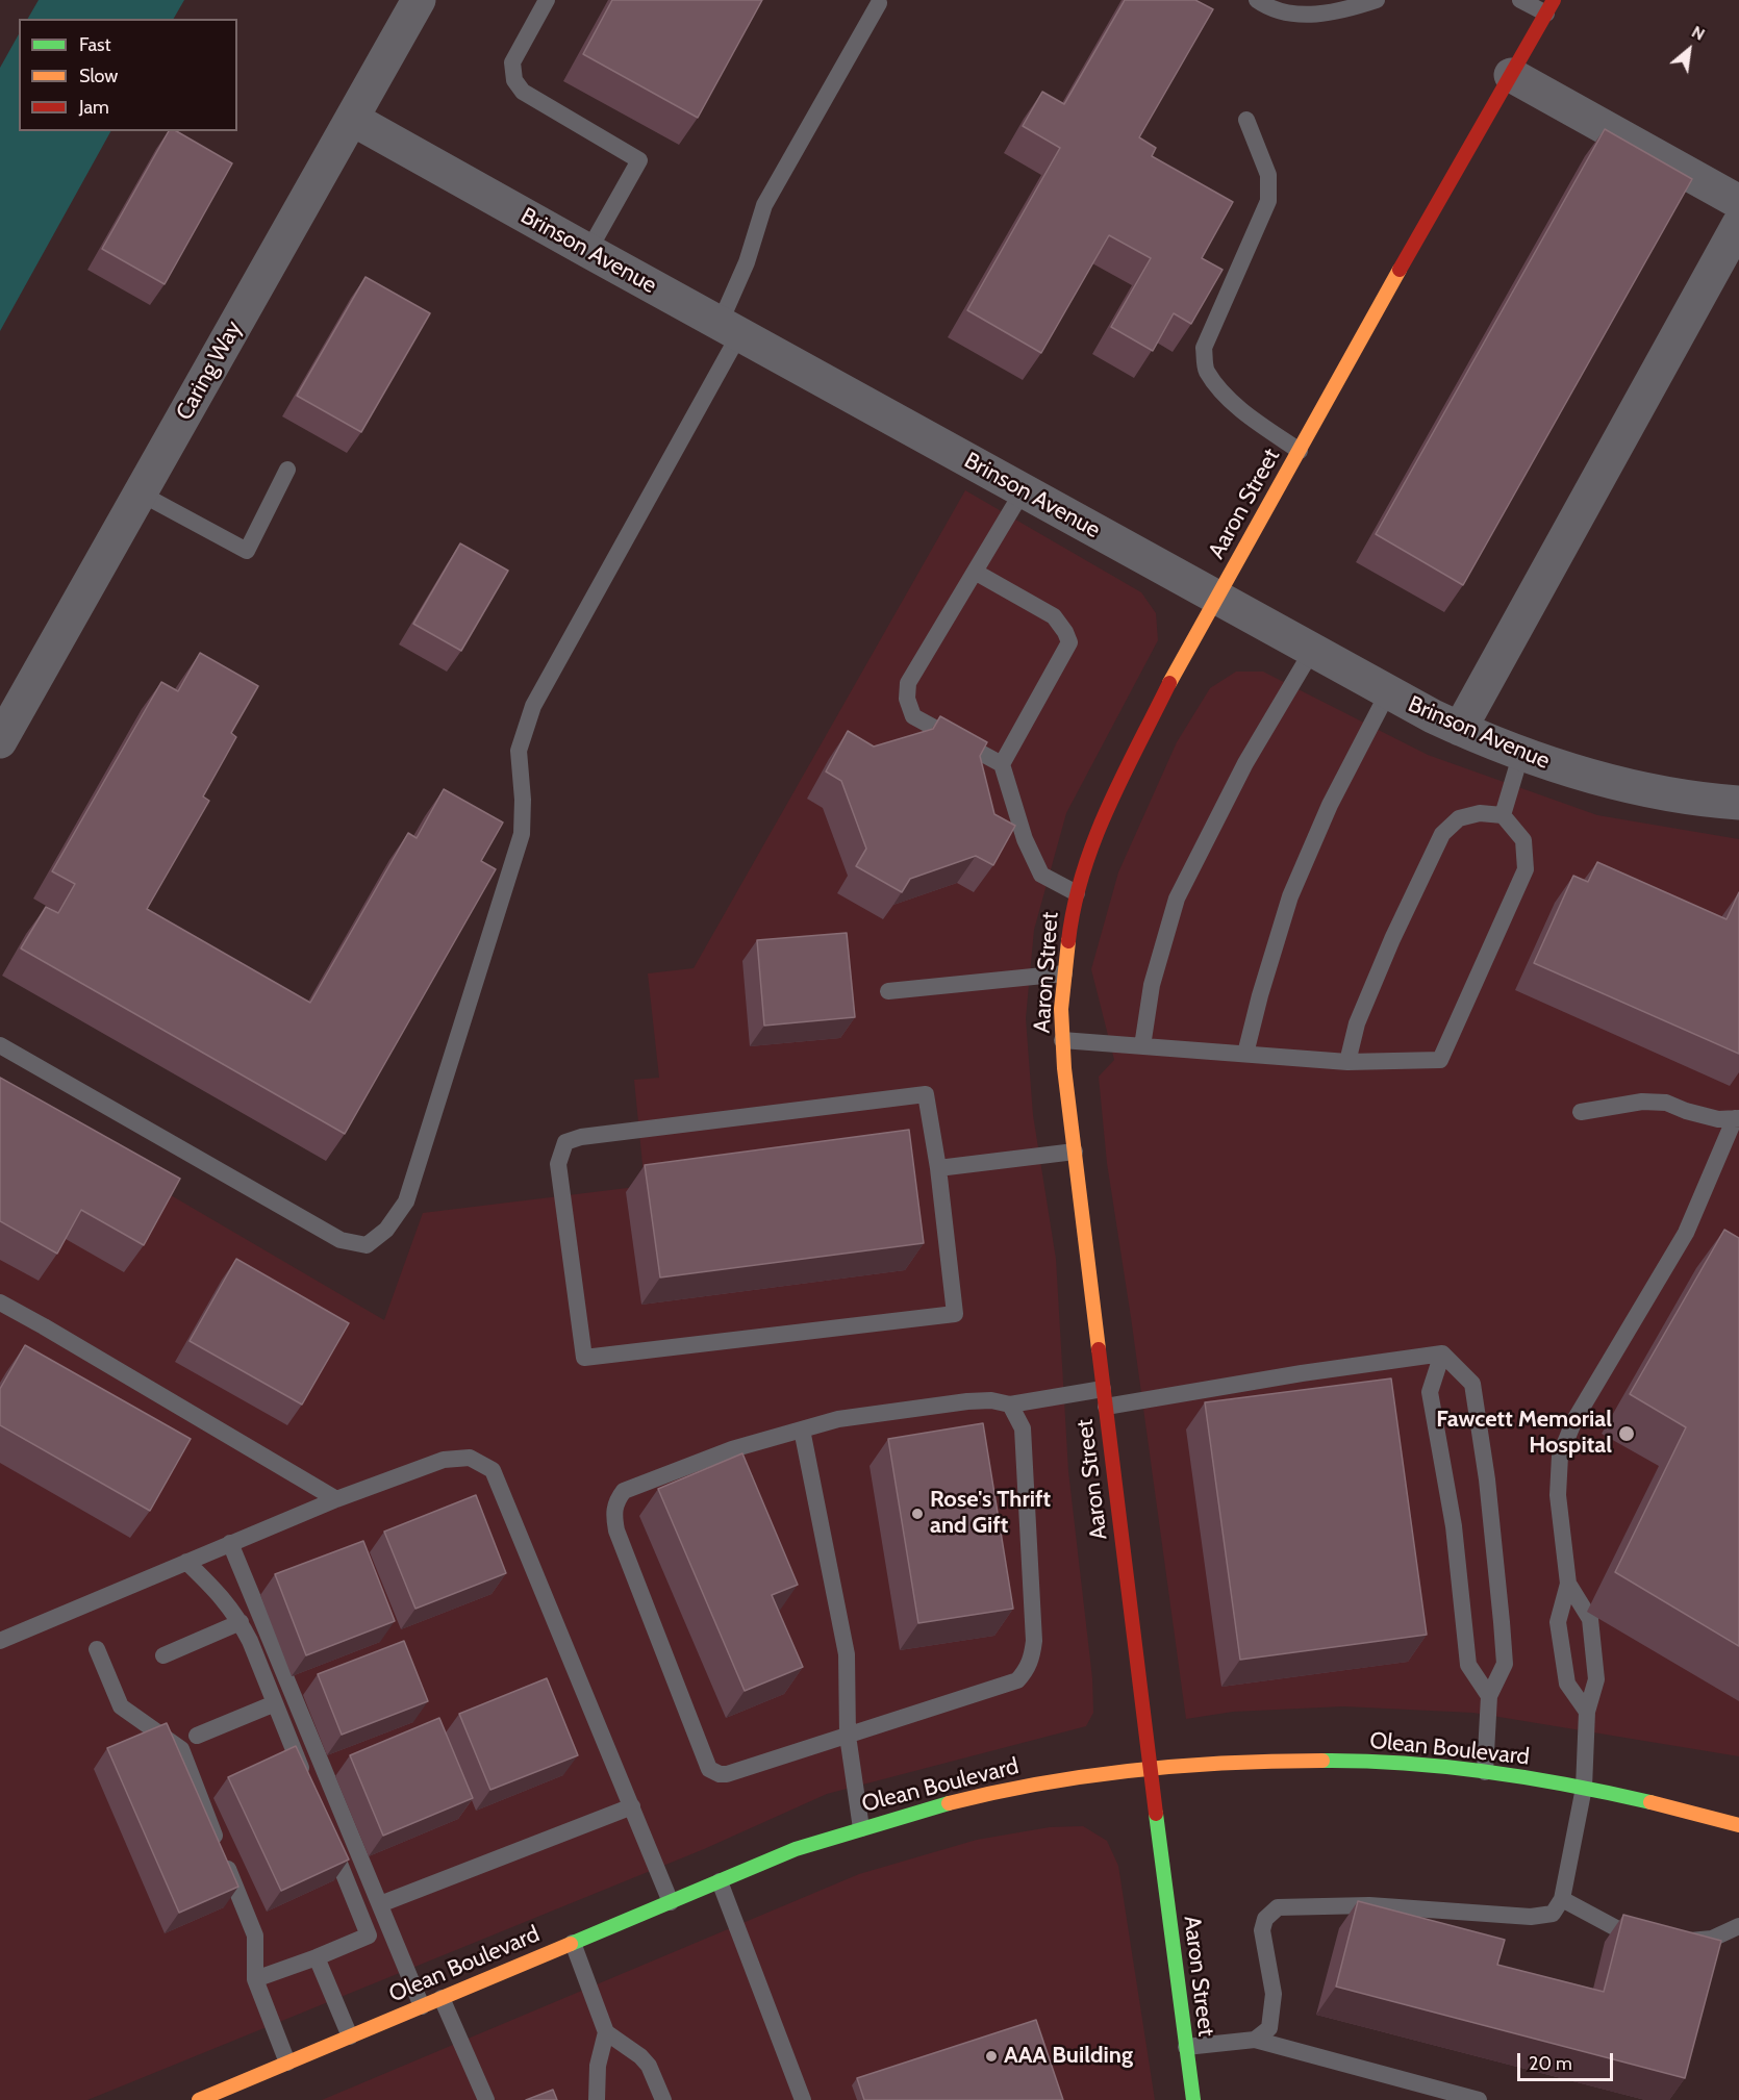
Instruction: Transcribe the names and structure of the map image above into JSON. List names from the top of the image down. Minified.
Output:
{"streets":{"street":["Brinson Avenue","Caring Way","Aaron Street","Olean Boulevard"]},"crossings":[["Brinson Avenue","Caring Way"],["Brinson Avenue","Aaron Street"],["Aaron Street","Olean Boulevard"]],"places":["Fawcett Memorial Hospital","Rose's Thrift and Gift","AAA Building"],"legend":["Fast","Slow","Jam"],"scale_bar":"20 m","north":"top right"}
